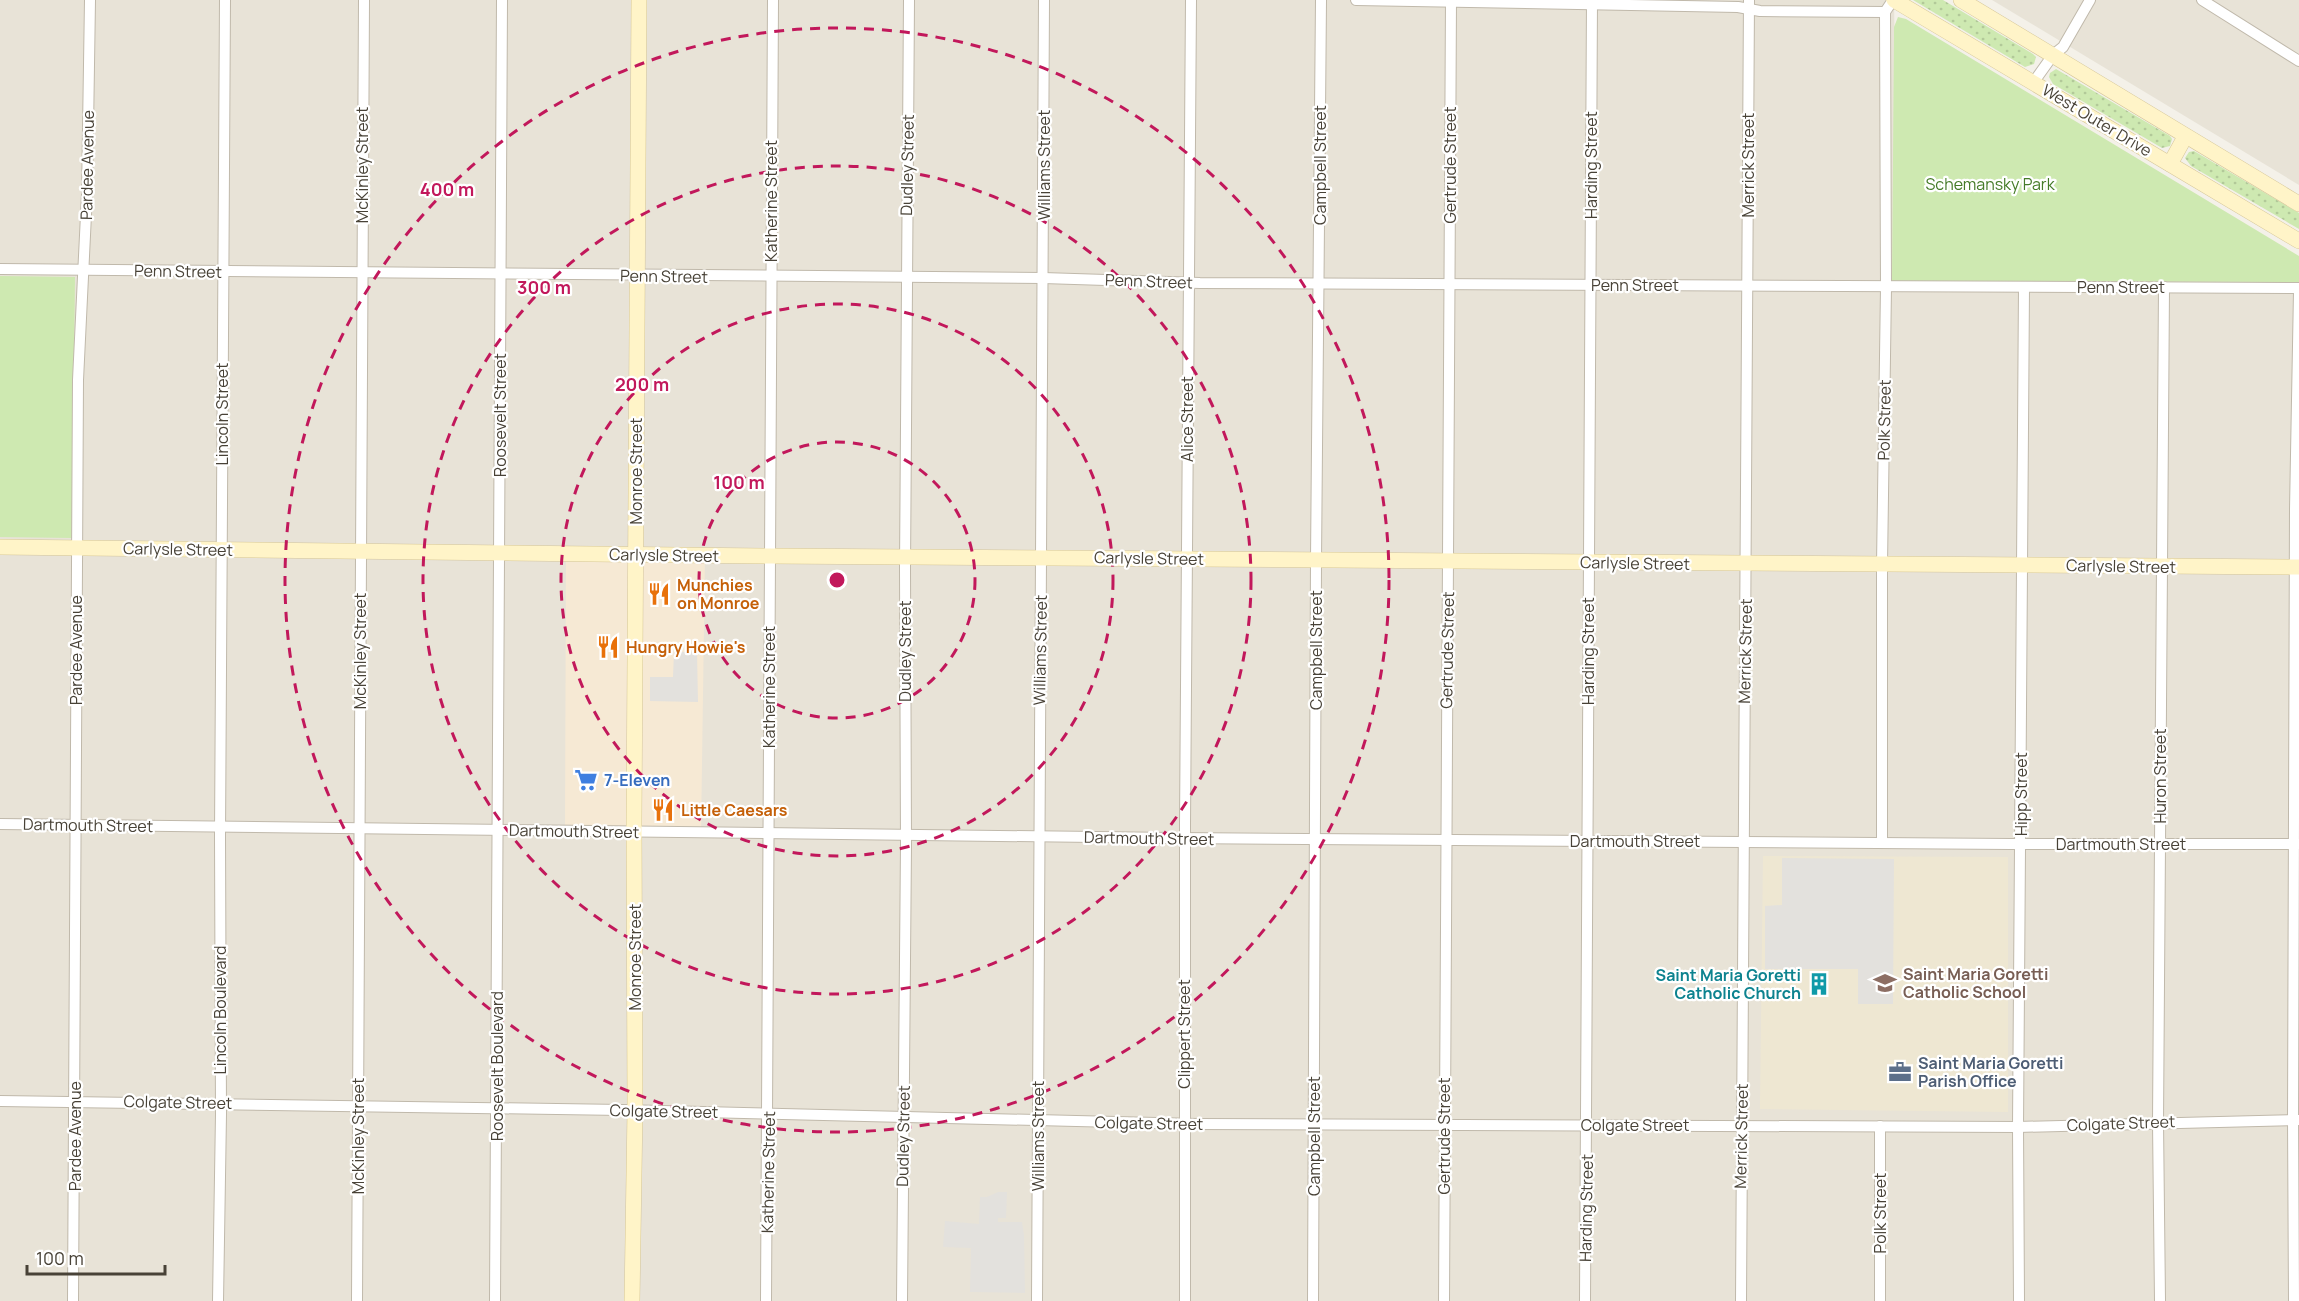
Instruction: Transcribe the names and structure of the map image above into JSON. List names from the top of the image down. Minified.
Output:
{"streets":{"street":["West Outer Drive","Pardee Avenue","McKinley Street","Dudley Street","Williams Street","Campbell Street","Gertrude Street","Harding Street","Merrick Street","Katherine Street","Penn Street","Lincoln Street","Roosevelt Street","Alice Street","Polk Street","Monroe Street","Carlysle Street","Huron Street","Hipp Street","Dartmouth Street","Lincoln Boulevard","Clippert Street","Roosevelt Boulevard","Colgate Street"]},"crossings":[["West Outer Drive","Polk Street"],["Pardee Avenue","Penn Street"],["Pardee Avenue","Carlysle Street"],["Pardee Avenue","Dartmouth Street"],["Pardee Avenue","Colgate Street"],["McKinley Street","Penn Street"],["McKinley Street","Carlysle Street"],["McKinley Street","Dartmouth Street"],["McKinley Street","Colgate Street"],["Dudley Street","Penn Street"],["Dudley Street","Carlysle Street"],["Dudley Street","Dartmouth Street"],["Dudley Street","Colgate Street"],["Williams Street","Penn Street"],["Williams Street","Carlysle Street"],["Williams Street","Dartmouth Street"],["Williams Street","Colgate Street"],["Campbell Street","Penn Street"],["Campbell Street","Carlysle Street"],["Campbell Street","Dartmouth Street"],["Campbell Street","Colgate Street"],["Gertrude Street","Penn Street"],["Gertrude Street","Carlysle Street"],["Gertrude Street","Dartmouth Street"],["Gertrude Street","Colgate Street"],["Harding Street","Penn Street"],["Harding Street","Carlysle Street"],["Harding Street","Dartmouth Street"],["Harding Street","Colgate Street"],["Merrick Street","Penn Street"],["Merrick Street","Carlysle Street"],["Merrick Street","Dartmouth Street"],["Merrick Street","Colgate Street"],["Katherine Street","Penn Street"],["Katherine Street","Carlysle Street"],["Katherine Street","Dartmouth Street"],["Katherine Street","Colgate Street"],["Penn Street","Lincoln Street"],["Penn Street","Roosevelt Street"],["Penn Street","Alice Street"],["Penn Street","Polk Street"],["Penn Street","Monroe Street"],["Penn Street","Huron Street"],["Penn Street","Hipp Street"],["Lincoln Street","Carlysle Street"],["Lincoln Street","Dartmouth Street"],["Lincoln Street","Lincoln Boulevard"],["Roosevelt Street","Carlysle Street"],["Roosevelt Street","Dartmouth Street"],["Roosevelt Street","Roosevelt Boulevard"],["Alice Street","Carlysle Street"],["Alice Street","Dartmouth Street"],["Alice Street","Clippert Street"],["Polk Street","Carlysle Street"],["Polk Street","Dartmouth Street"],["Polk Street","Colgate Street"],["Monroe Street","Carlysle Street"],["Monroe Street","Dartmouth Street"],["Monroe Street","Colgate Street"],["Carlysle Street","Huron Street"],["Carlysle Street","Hipp Street"],["Huron Street","Dartmouth Street"],["Huron Street","Colgate Street"],["Hipp Street","Dartmouth Street"],["Hipp Street","Colgate Street"],["Dartmouth Street","Lincoln Boulevard"],["Dartmouth Street","Clippert Street"],["Dartmouth Street","Roosevelt Boulevard"],["Lincoln Boulevard","Colgate Street"],["Clippert Street","Colgate Street"],["Roosevelt Boulevard","Colgate Street"]],"parks":["Schemansky Park"],"places":{"restaurant":["Munchies on Monroe","Hungry Howie's","Little Caesars"],"supermarket":["7-Eleven"],"school or university":["Saint Maria Goretti Catholic School"],"building":["Saint Maria Goretti Catholic Church"],"office":["Saint Maria Goretti Parish Office"]},"scale_bar":"100 m","rings":["400 m","300 m","200 m","100 m"]}
